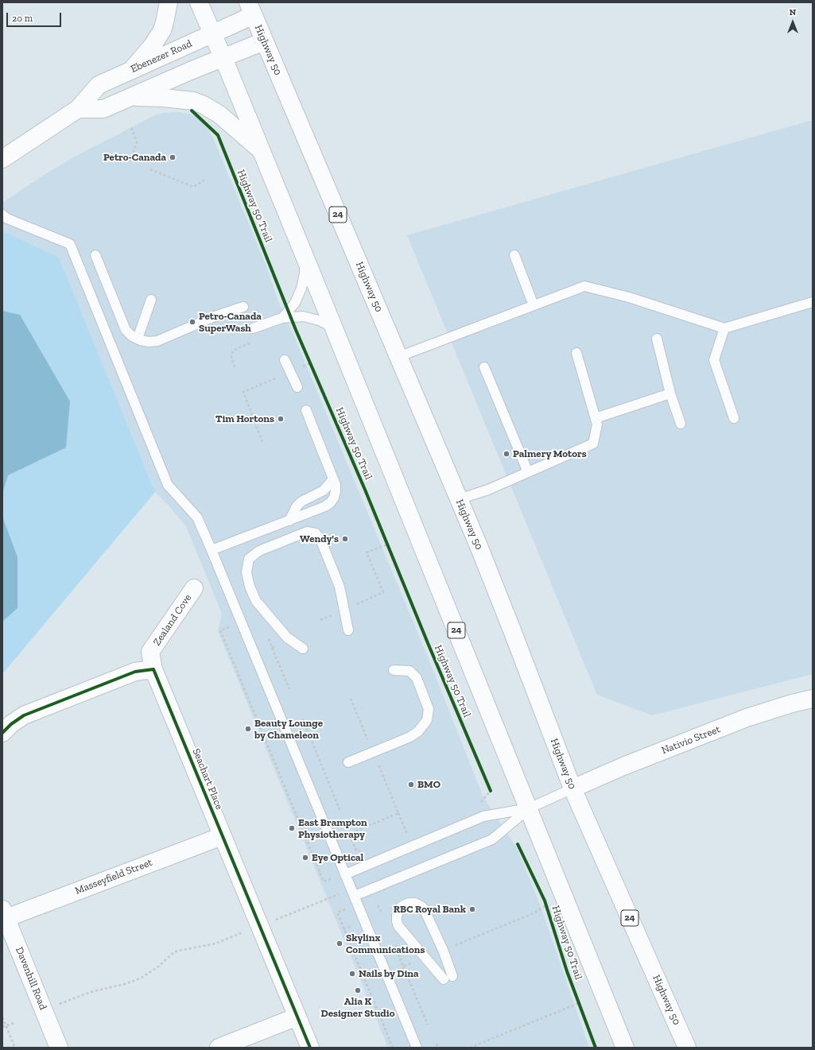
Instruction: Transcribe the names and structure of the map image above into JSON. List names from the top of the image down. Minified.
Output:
{"streets":{"main road":["Highway 50","Ebenezer Road","24","Zealand Cove","Nativio Street","Seachart Place","Masseyfield Street","Davenhill Road"],"cycle path":["Highway 50 Trail"]},"crossings":[["Highway 50","Ebenezer Road"],["Highway 50","Nativio Street"],["Ebenezer Road","24"],["Zealand Cove","Seachart Place"],["Seachart Place","Masseyfield Street"],["Masseyfield Street","Davenhill Road"]],"places":["Petro-Canada","Petro-Canada SuperWash","Tim Hortons","Palmery Motors","Wendy's","Beauty Lounge by Chameleon","BMO","East Brampton Physiotherapy","Eye Optical","RBC Royal Bank","Skylinx Communications","Nails by Dina","Alia K Designer Studio"],"scale_bar":"20 m","north":"top"}
